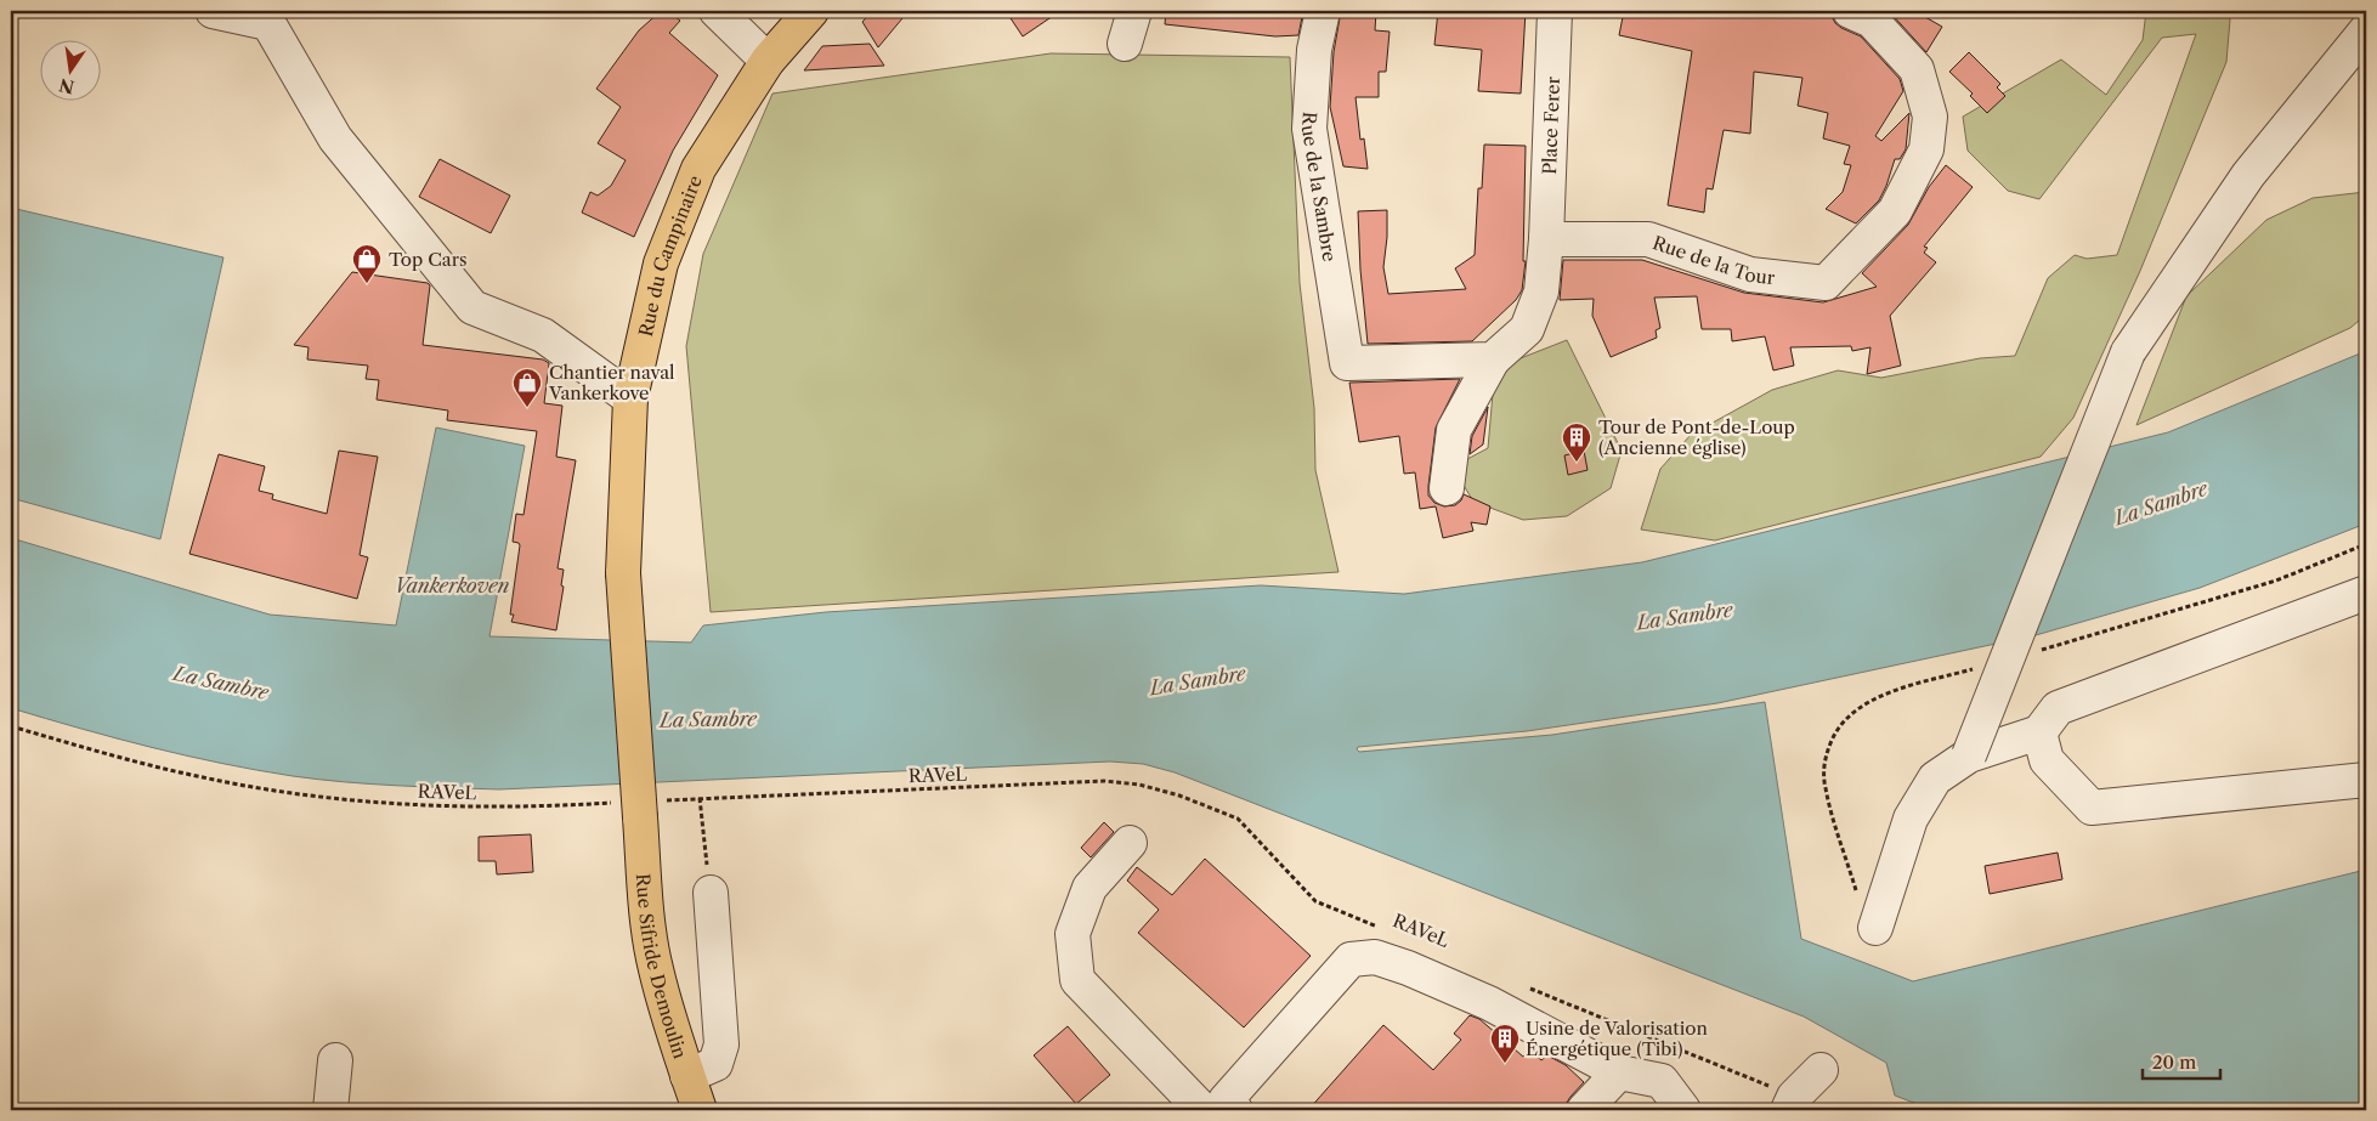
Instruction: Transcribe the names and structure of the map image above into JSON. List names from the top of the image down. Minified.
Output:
{"streets":{"main road":["Rue du Campinaire","Rue Sifride Demoulin"],"street":["Place Ferer","Rue de la Sambre","Rue de la Tour"],"path":["RAVeL"]},"crossings":[["Place Ferer","Rue de la Tour"],["Rue du Campinaire","Rue Sifride Demoulin"],["RAVeL","Rue Sifride Demoulin"]],"water":["La Sambre","Vankerkoven"],"places":{"shop":["Top Cars","Chantier naval Vankerkove"],"building":["Tour de Pont-de-Loup (Ancienne église)","Usine de Valorisation Énergétique (Tibi)"]},"scale_bar":"20 m","north":"bottom"}
